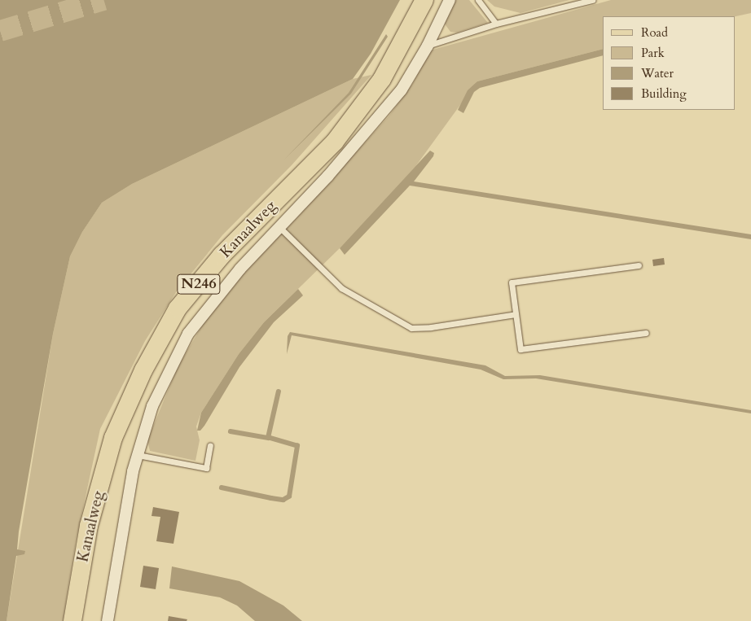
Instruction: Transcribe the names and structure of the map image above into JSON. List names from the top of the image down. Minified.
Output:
{"streets":{"main road":["Kanaalweg","N246"]},"legend":["Road","Park","Water","Building"]}
